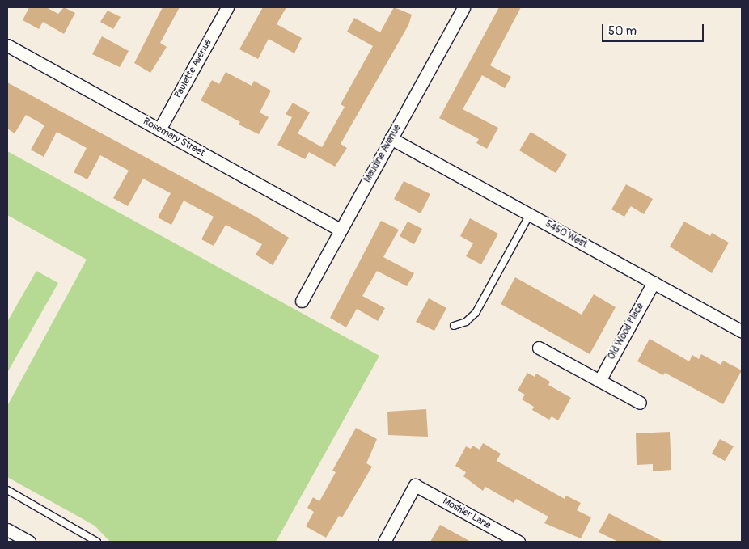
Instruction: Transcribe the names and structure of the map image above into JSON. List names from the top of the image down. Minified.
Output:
{"streets":{"street":["Paulette Avenue","Rosemary Street","Maudine Avenue","5450 West","Old Wood Place","Moshier Lane"]},"crossings":[["Paulette Avenue","Rosemary Street"],["Rosemary Street","Maudine Avenue"],["Maudine Avenue","5450 West"],["5450 West","Old Wood Place"]],"scale_bar":"50 m"}
